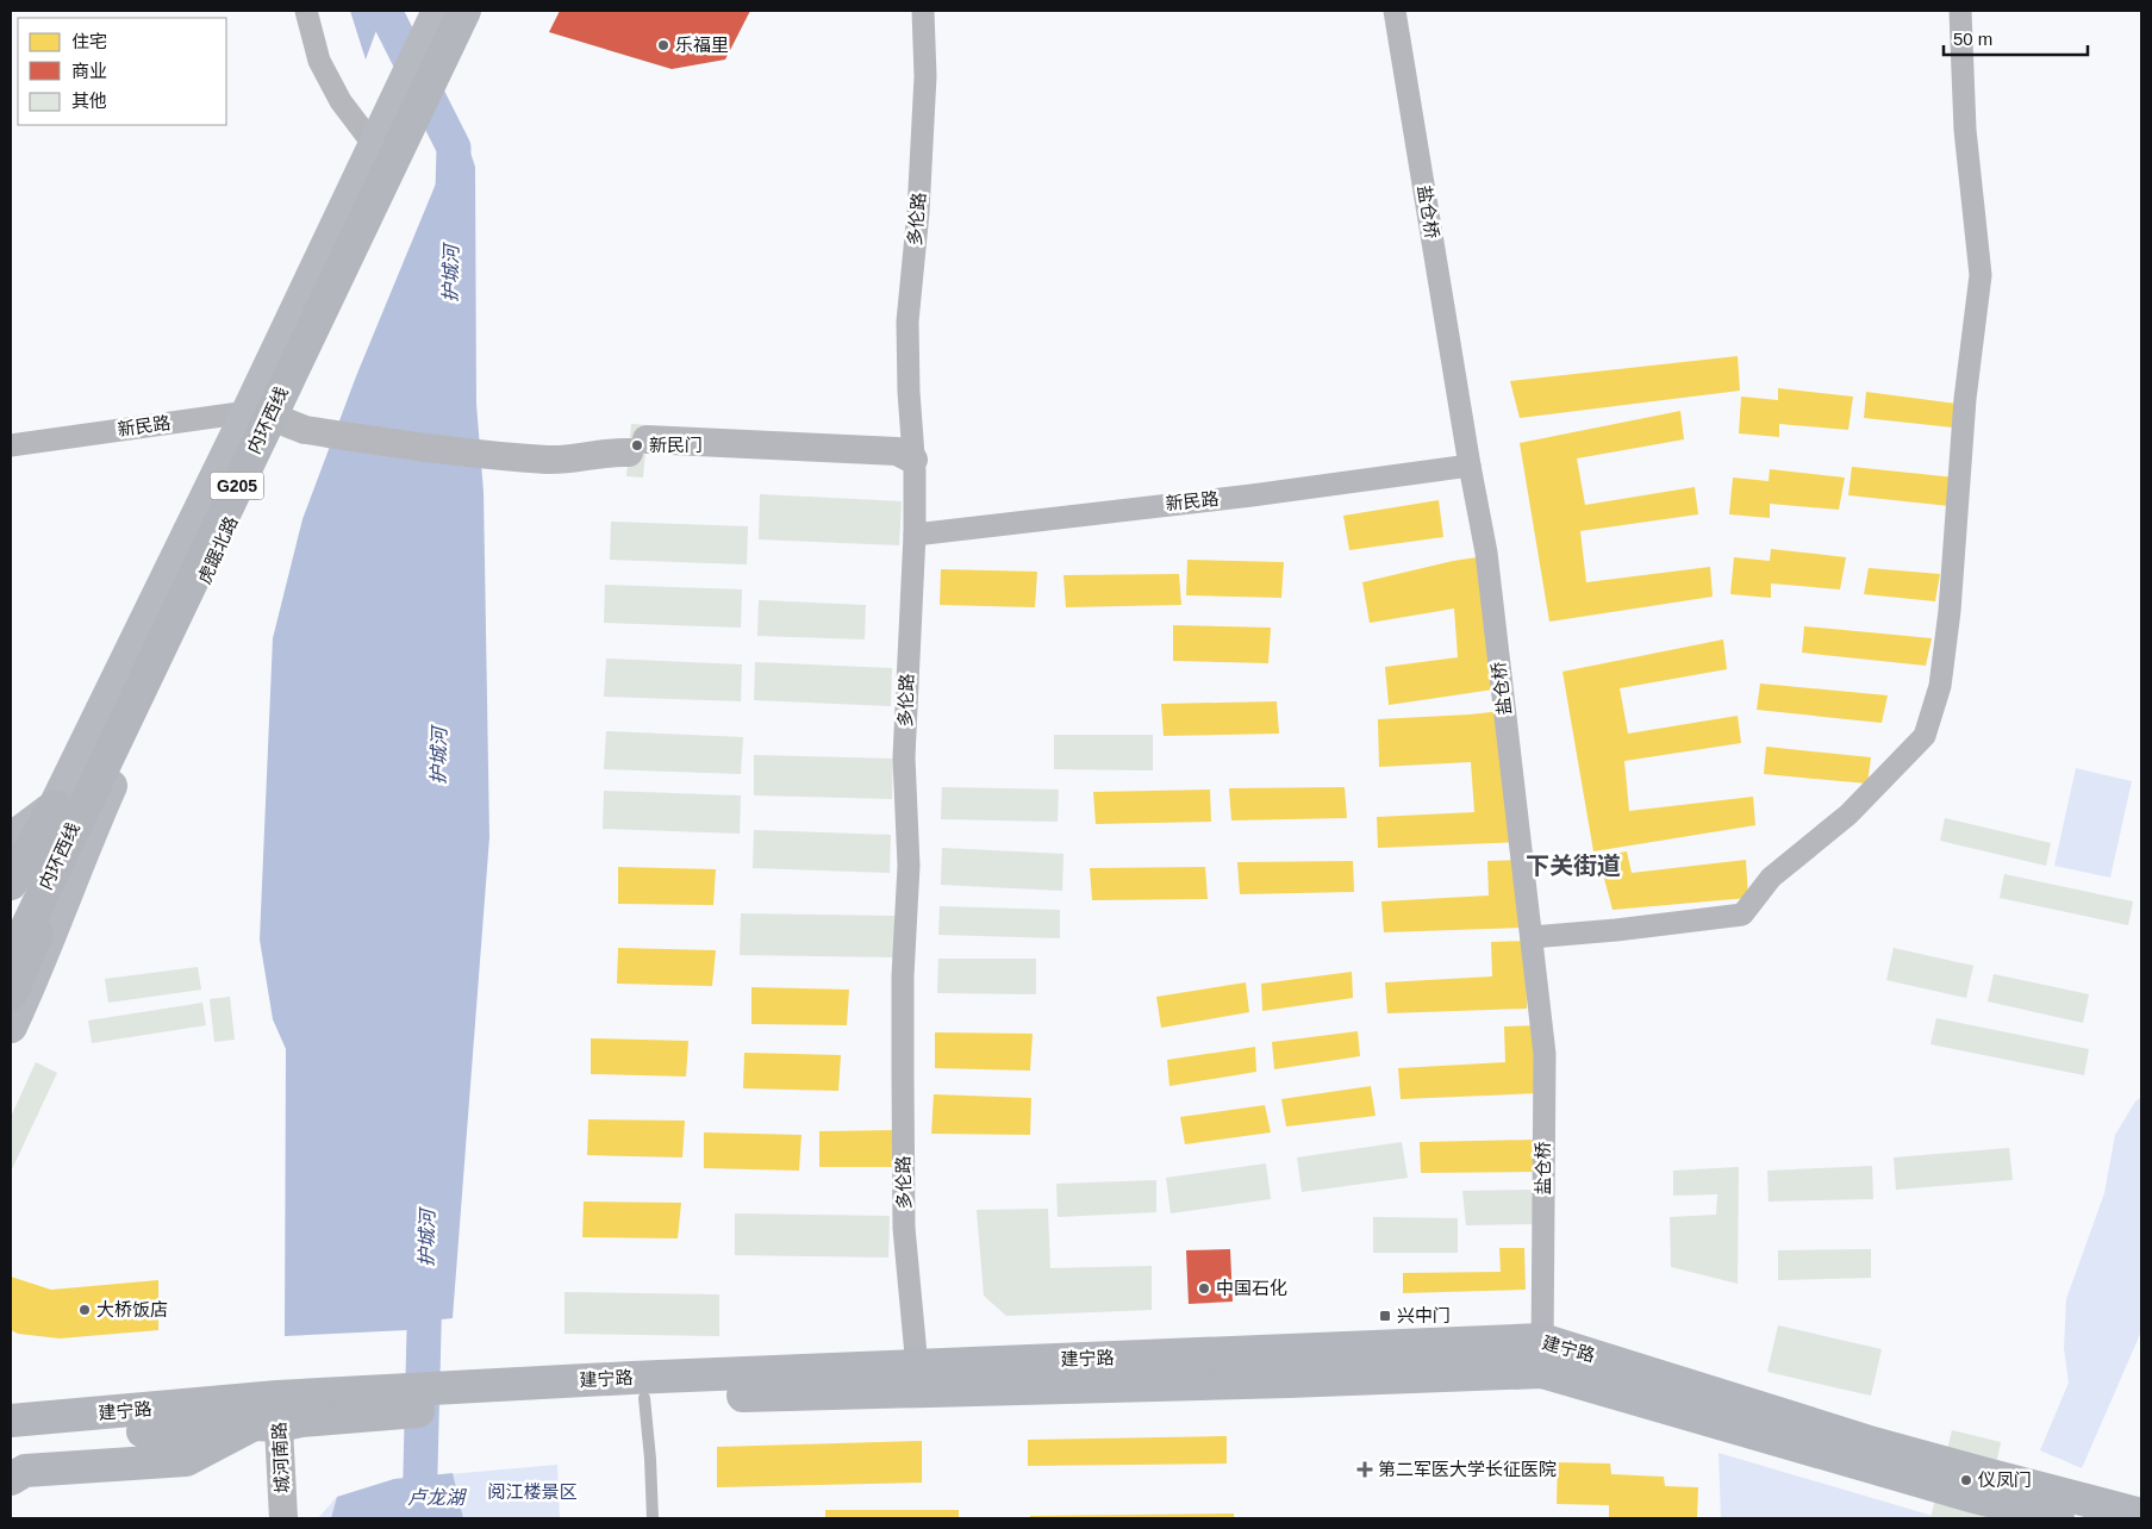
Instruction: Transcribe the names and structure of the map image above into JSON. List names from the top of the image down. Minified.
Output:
{"streets":{"highway":["内环西线","G205"],"main road":["虎踞北路","建宁路"],"street":["盐仓桥","多伦路","新民路","城河南路"]},"crossings":[["盐仓桥","新民路"],["盐仓桥","建宁路"],["多伦路","新民路"],["多伦路","建宁路"],["新民路","虎踞北路"],["建宁路","城河南路"]],"districts":["下关街道"],"water":["护城河","卢龙湖"],"parks":["阅江楼景区"],"places":{"other":["乐福里","新民门","中国石化","大桥饭店","仪凤门"],"transit":["兴中门"],"health":["第二军医大学长征医院"]},"legend":["住宅","商业","其他"],"scale_bar":"50 m"}
